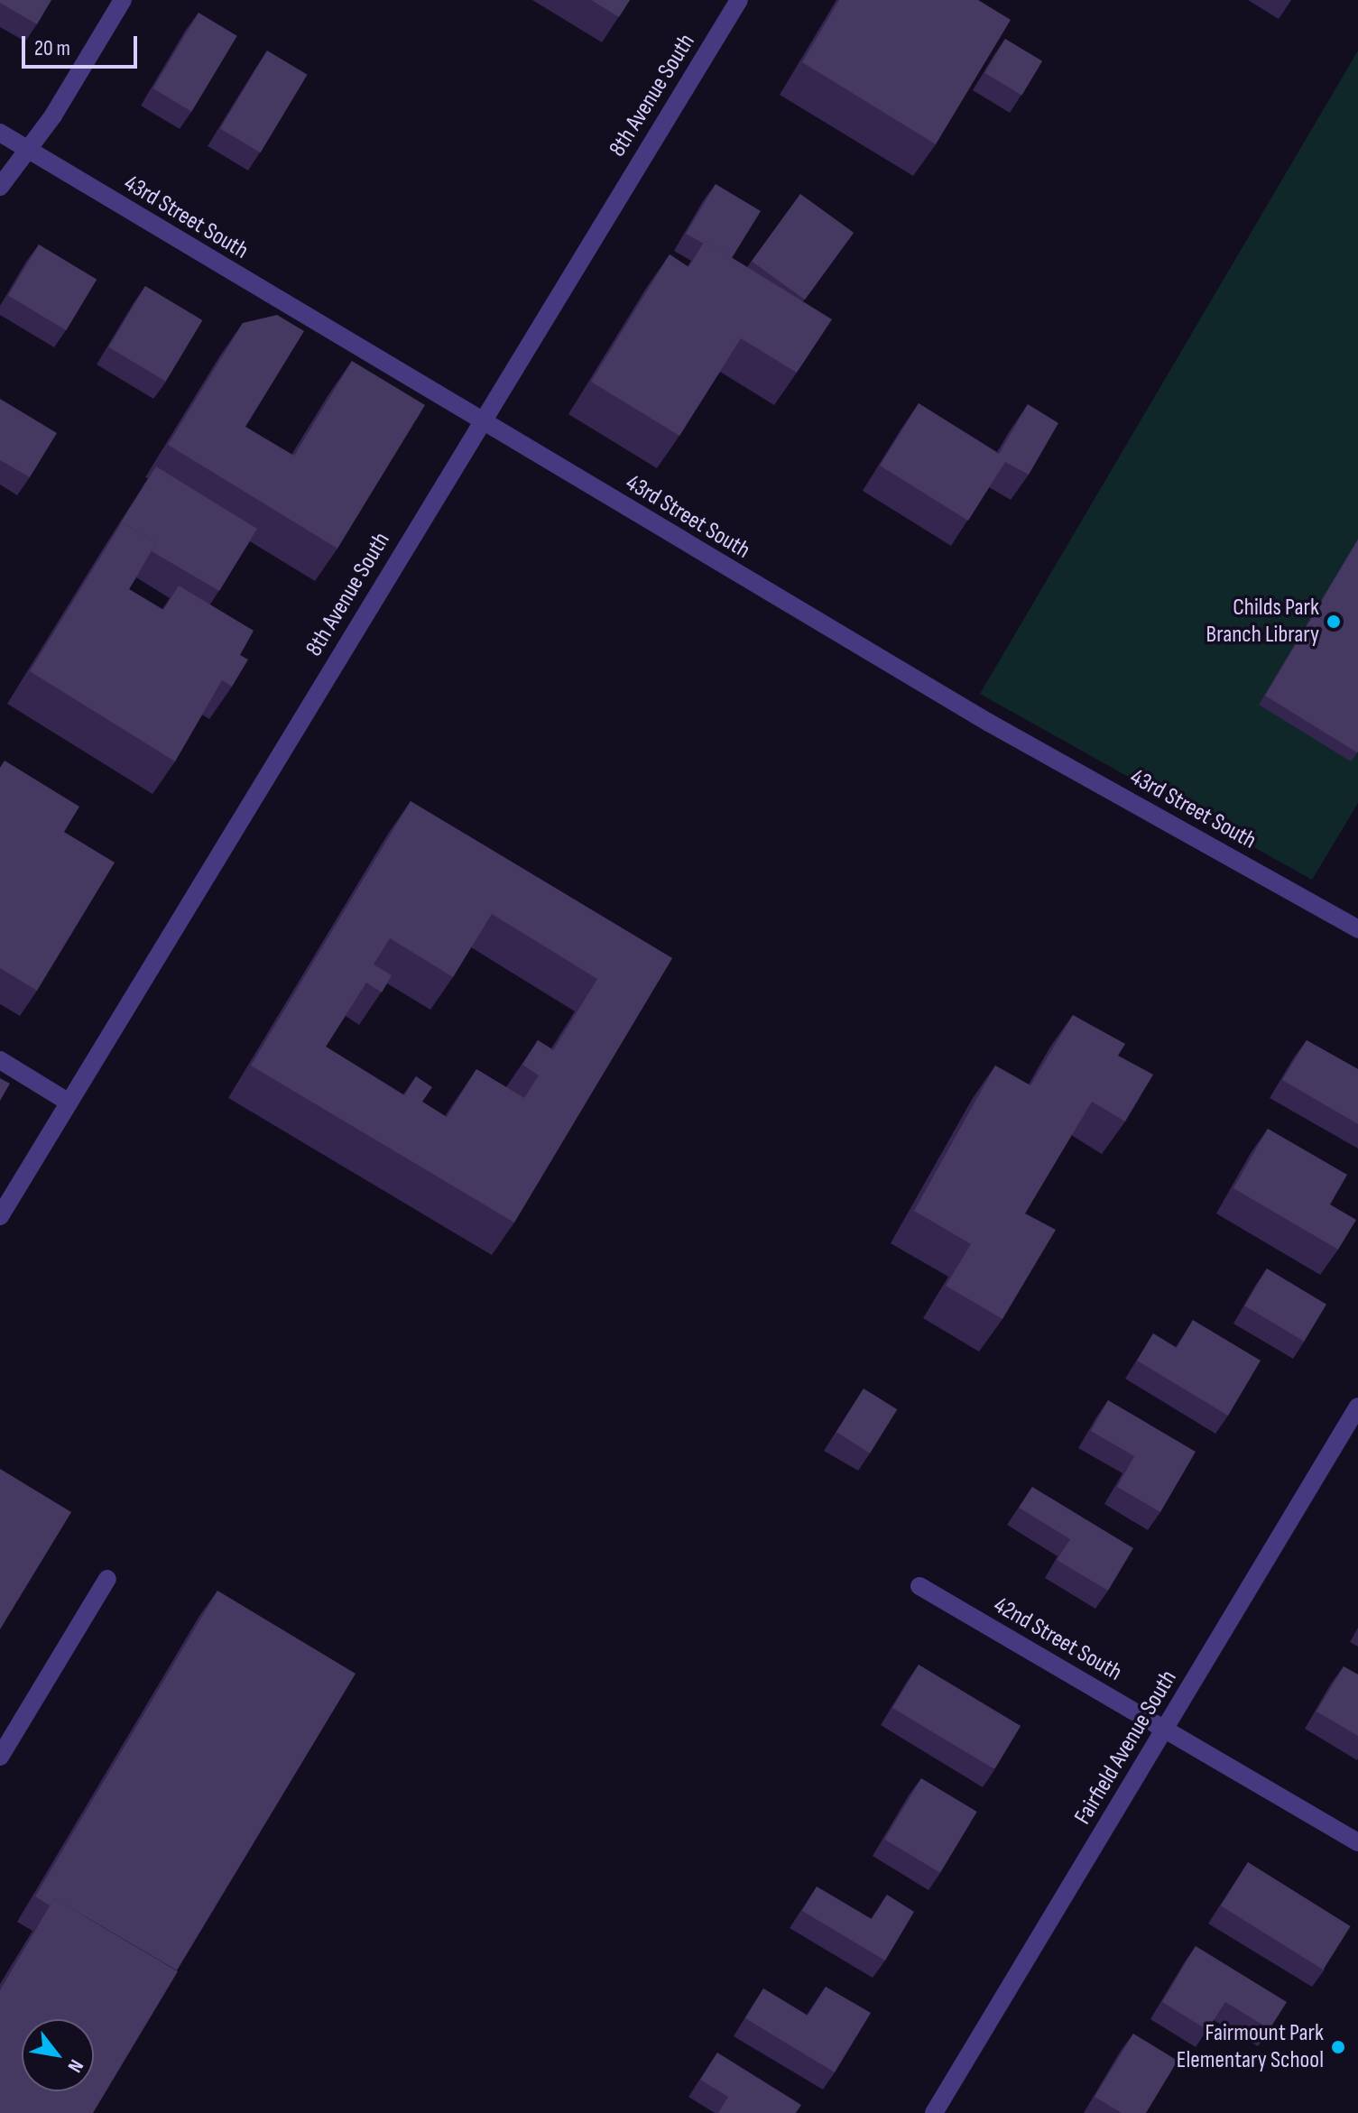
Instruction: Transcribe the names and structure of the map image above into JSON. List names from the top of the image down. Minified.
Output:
{"streets":{"street":["8th Avenue South","43rd Street South","42nd Street South","Fairfield Avenue South"]},"crossings":[["8th Avenue South","43rd Street South"],["42nd Street South","Fairfield Avenue South"]],"places":["Childs Park Branch Library","Fairmount Park Elementary School"],"scale_bar":"20 m","north":"bottom right"}
